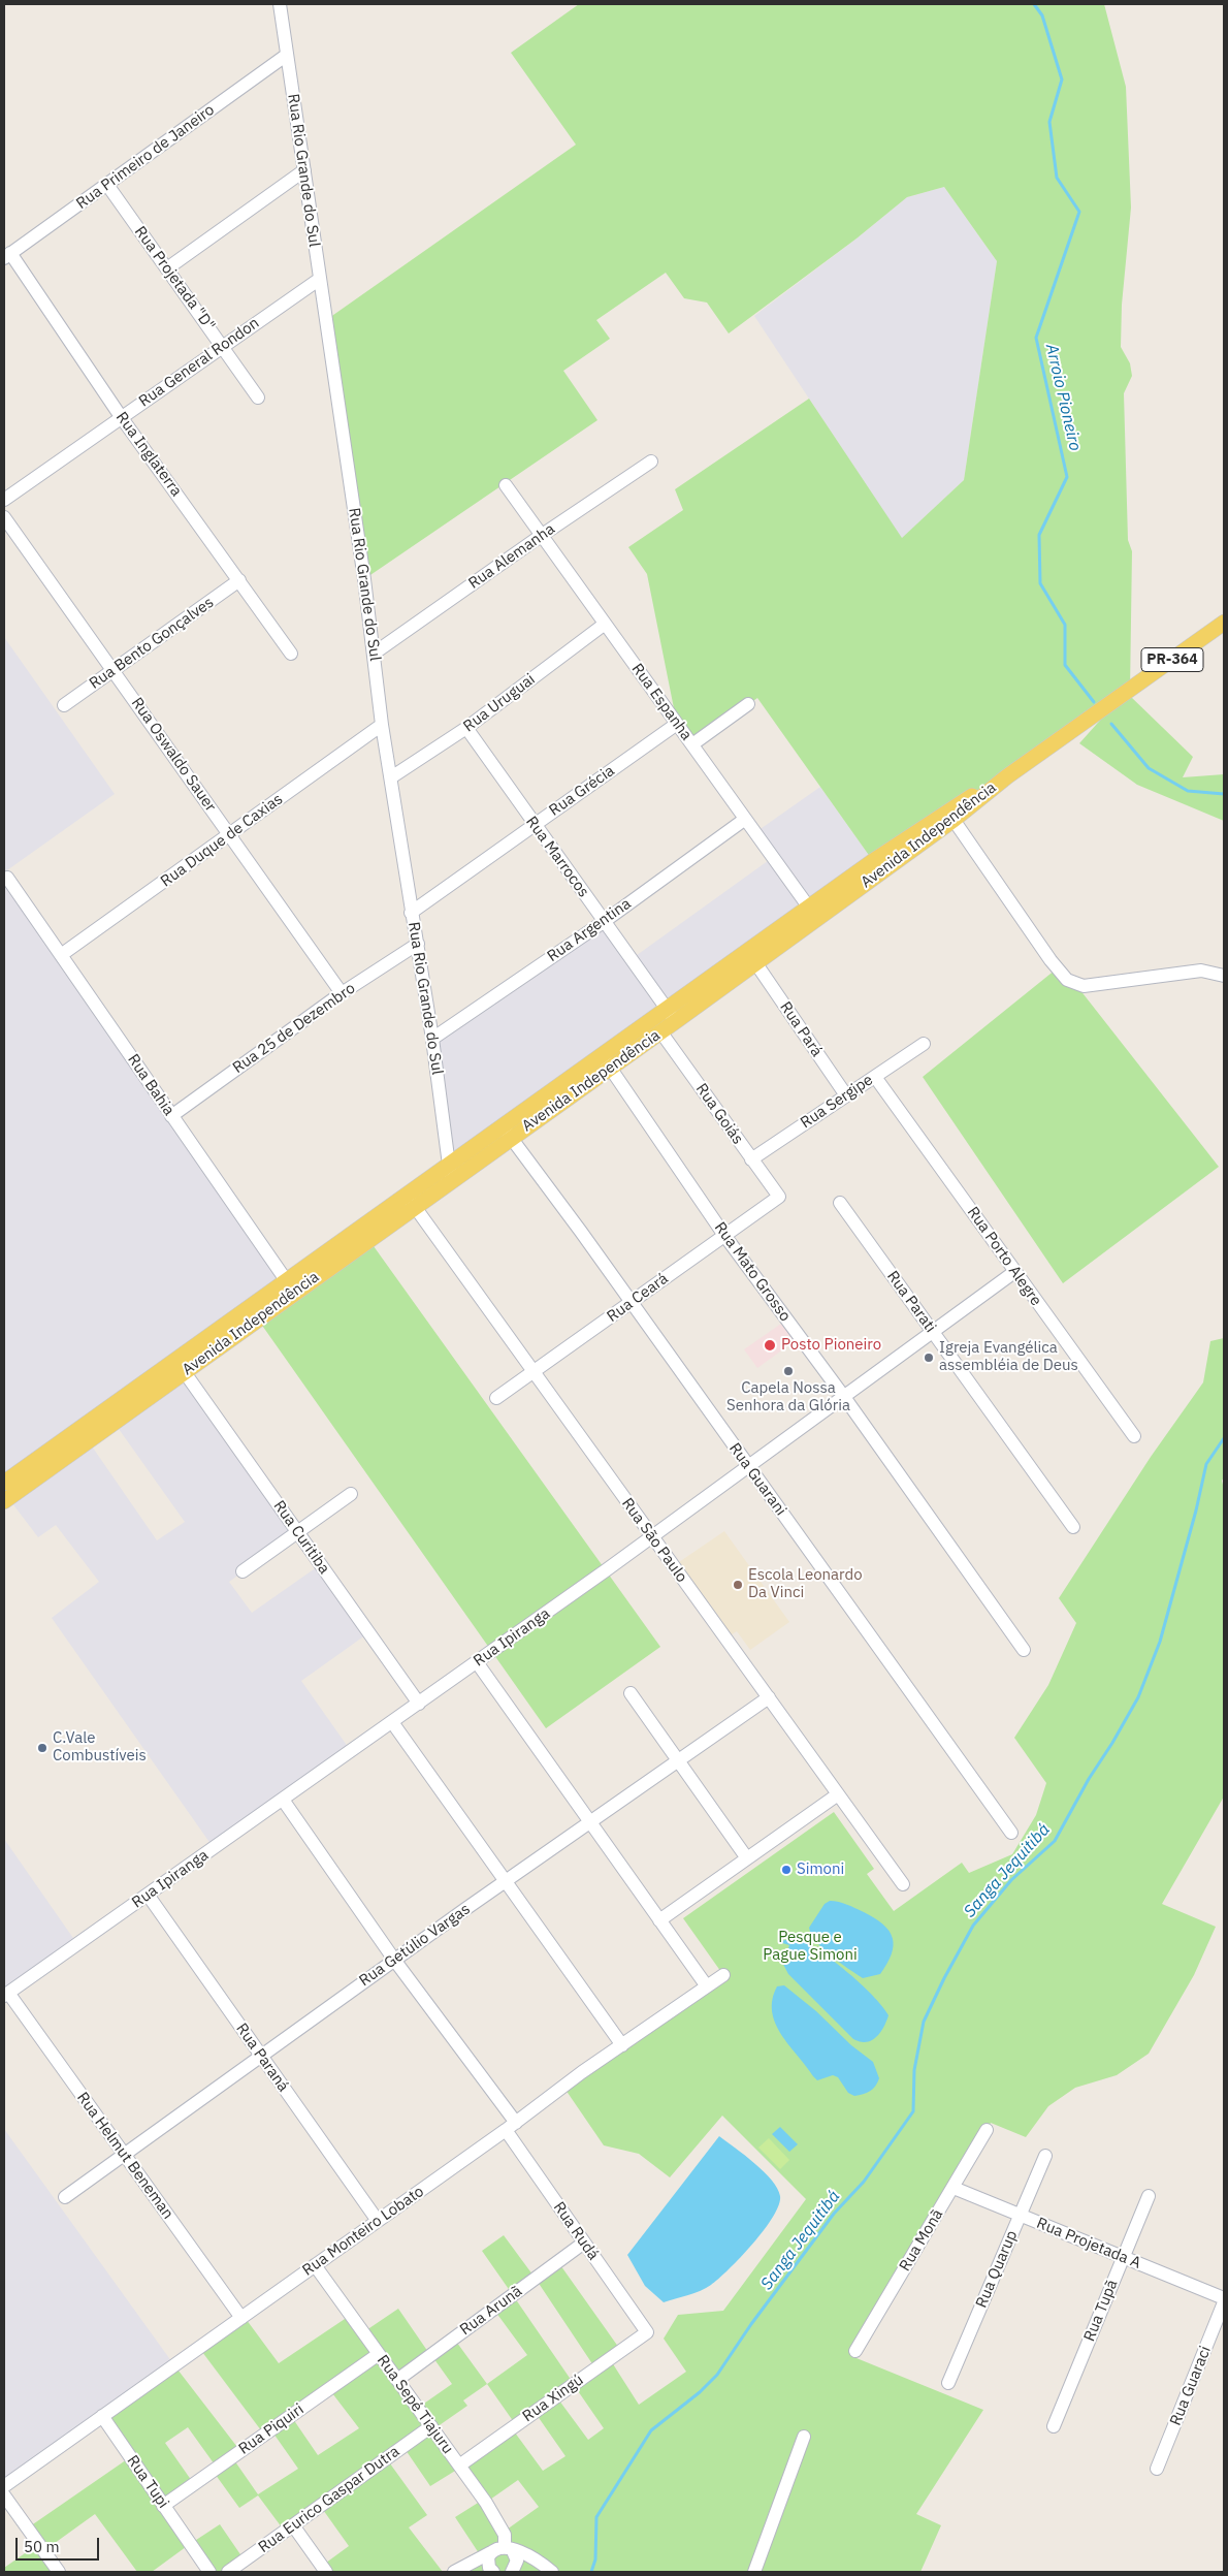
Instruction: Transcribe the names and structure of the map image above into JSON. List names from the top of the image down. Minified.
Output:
{"streets":{"main road":["PR-364","Avenida Independência"],"street":["Rua Primeiro de Janeiro","Rua Rio Grande do Sul","Rua Projetada \"D\"","Rua General Rondon","Rua Inglaterra","Rua Alemanha","Rua Bento Gonçalves","Rua Espanha","Rua Uruguai","Rua Oswaldo Sauer","Rua Grécia","Rua Duque de Caxias","Rua Marrocos","Rua Argentina","Rua 25 de Dezembro","Rua Pará","Rua Bahia","Rua Sergipe","Rua Goiás","Rua Porto Alegre","Rua Mato Grosso","Rua Ceará","Rua Parati","Rua Guarani","Rua Curitiba","Rua São Paulo","Rua Ipiranga","Rua Getúlio Vargas","Rua Paraná","Rua Helmut Beneman","Rua Monteiro Lobato","Rua Rudá","Rua Monã","Rua Projetada A","Rua Quarup","Rua Arunã","Rua Tupã","Rua Guaraci","Rua Xingú","Rua Sepé Tiajuru","Rua Piquiri","Rua Tupi","Rua Eurico Gaspar Dutra"]},"crossings":[["Rua Primeiro de Janeiro","Rua Rio Grande do Sul"],["Rua Primeiro de Janeiro","Rua Projetada \"D\""],["Rua Primeiro de Janeiro","Rua Inglaterra"],["Rua Rio Grande do Sul","Rua General Rondon"],["Rua Rio Grande do Sul","Rua Alemanha"],["Rua Rio Grande do Sul","Rua Uruguai"],["Rua Rio Grande do Sul","Rua Grécia"],["Rua Rio Grande do Sul","Avenida Independência"],["Rua Rio Grande do Sul","Rua Duque de Caxias"],["Rua Rio Grande do Sul","Rua Argentina"],["Rua Rio Grande do Sul","Rua 25 de Dezembro"],["Rua Projetada \"D\"","Rua General Rondon"],["Rua General Rondon","Rua Inglaterra"],["Rua Inglaterra","Rua Bento Gonçalves"],["Rua Alemanha","Rua Espanha"],["Rua Bento Gonçalves","Rua Oswaldo Sauer"],["PR-364","Avenida Independência"],["Rua Espanha","Rua Uruguai"],["Rua Espanha","Rua Grécia"],["Rua Espanha","Avenida Independência"],["Rua Espanha","Rua Argentina"],["Rua Uruguai","Rua Marrocos"],["Rua Oswaldo Sauer","Rua Duque de Caxias"],["Rua Oswaldo Sauer","Rua 25 de Dezembro"],["Rua Grécia","Rua Marrocos"],["Avenida Independência","Rua Marrocos"],["Avenida Independência","Rua Pará"],["Avenida Independência","Rua Bahia"],["Avenida Independência","Rua Goiás"],["Avenida Independência","Rua Mato Grosso"],["Avenida Independência","Rua Guarani"],["Avenida Independência","Rua Curitiba"],["Avenida Independência","Rua São Paulo"],["Rua Duque de Caxias","Rua Bahia"],["Rua Marrocos","Rua Argentina"],["Rua 25 de Dezembro","Rua Bahia"],["Rua Pará","Rua Sergipe"],["Rua Sergipe","Rua Goiás"],["Rua Sergipe","Rua Porto Alegre"],["Rua Goiás","Rua Ceará"],["Rua Porto Alegre","Rua Ipiranga"],["Rua Mato Grosso","Rua Ceará"],["Rua Mato Grosso","Rua Ipiranga"],["Rua Ceará","Rua Guarani"],["Rua Ceará","Rua São Paulo"],["Rua Parati","Rua Ipiranga"],["Rua Guarani","Rua Ipiranga"],["Rua Curitiba","Rua Ipiranga"],["Rua São Paulo","Rua Ipiranga"],["Rua São Paulo","Rua Getúlio Vargas"],["Rua Ipiranga","Rua Paraná"],["Rua Ipiranga","Rua Helmut Beneman"],["Rua Ipiranga","Rua Rudá"],["Rua Getúlio Vargas","Rua Paraná"],["Rua Getúlio Vargas","Rua Helmut Beneman"],["Rua Getúlio Vargas","Rua Rudá"],["Rua Paraná","Rua Monteiro Lobato"],["Rua Helmut Beneman","Rua Monteiro Lobato"],["Rua Monteiro Lobato","Rua Rudá"],["Rua Monteiro Lobato","Rua Sepé Tiajuru"],["Rua Monteiro Lobato","Rua Tupi"],["Rua Rudá","Rua Arunã"],["Rua Rudá","Rua Xingú"],["Rua Monã","Rua Projetada A"],["Rua Projetada A","Rua Quarup"],["Rua Projetada A","Rua Tupã"],["Rua Arunã","Rua Sepé Tiajuru"],["Rua Xingú","Rua Sepé Tiajuru"],["Rua Sepé Tiajuru","Rua Piquiri"],["Rua Sepé Tiajuru","Rua Eurico Gaspar Dutra"],["Rua Piquiri","Rua Tupi"]],"water":["Arroio Pioneiro","Sanga Jequitibá"],"parks":["Pesque e Pague Simoni"],"places":["Posto Pioneiro","Igreja Evangélica assembléia de Deus","Capela Nossa Senhora da Glória","Escola Leonardo Da Vinci","C.Vale Combustíveis","Simoni"],"scale_bar":"50 m"}
